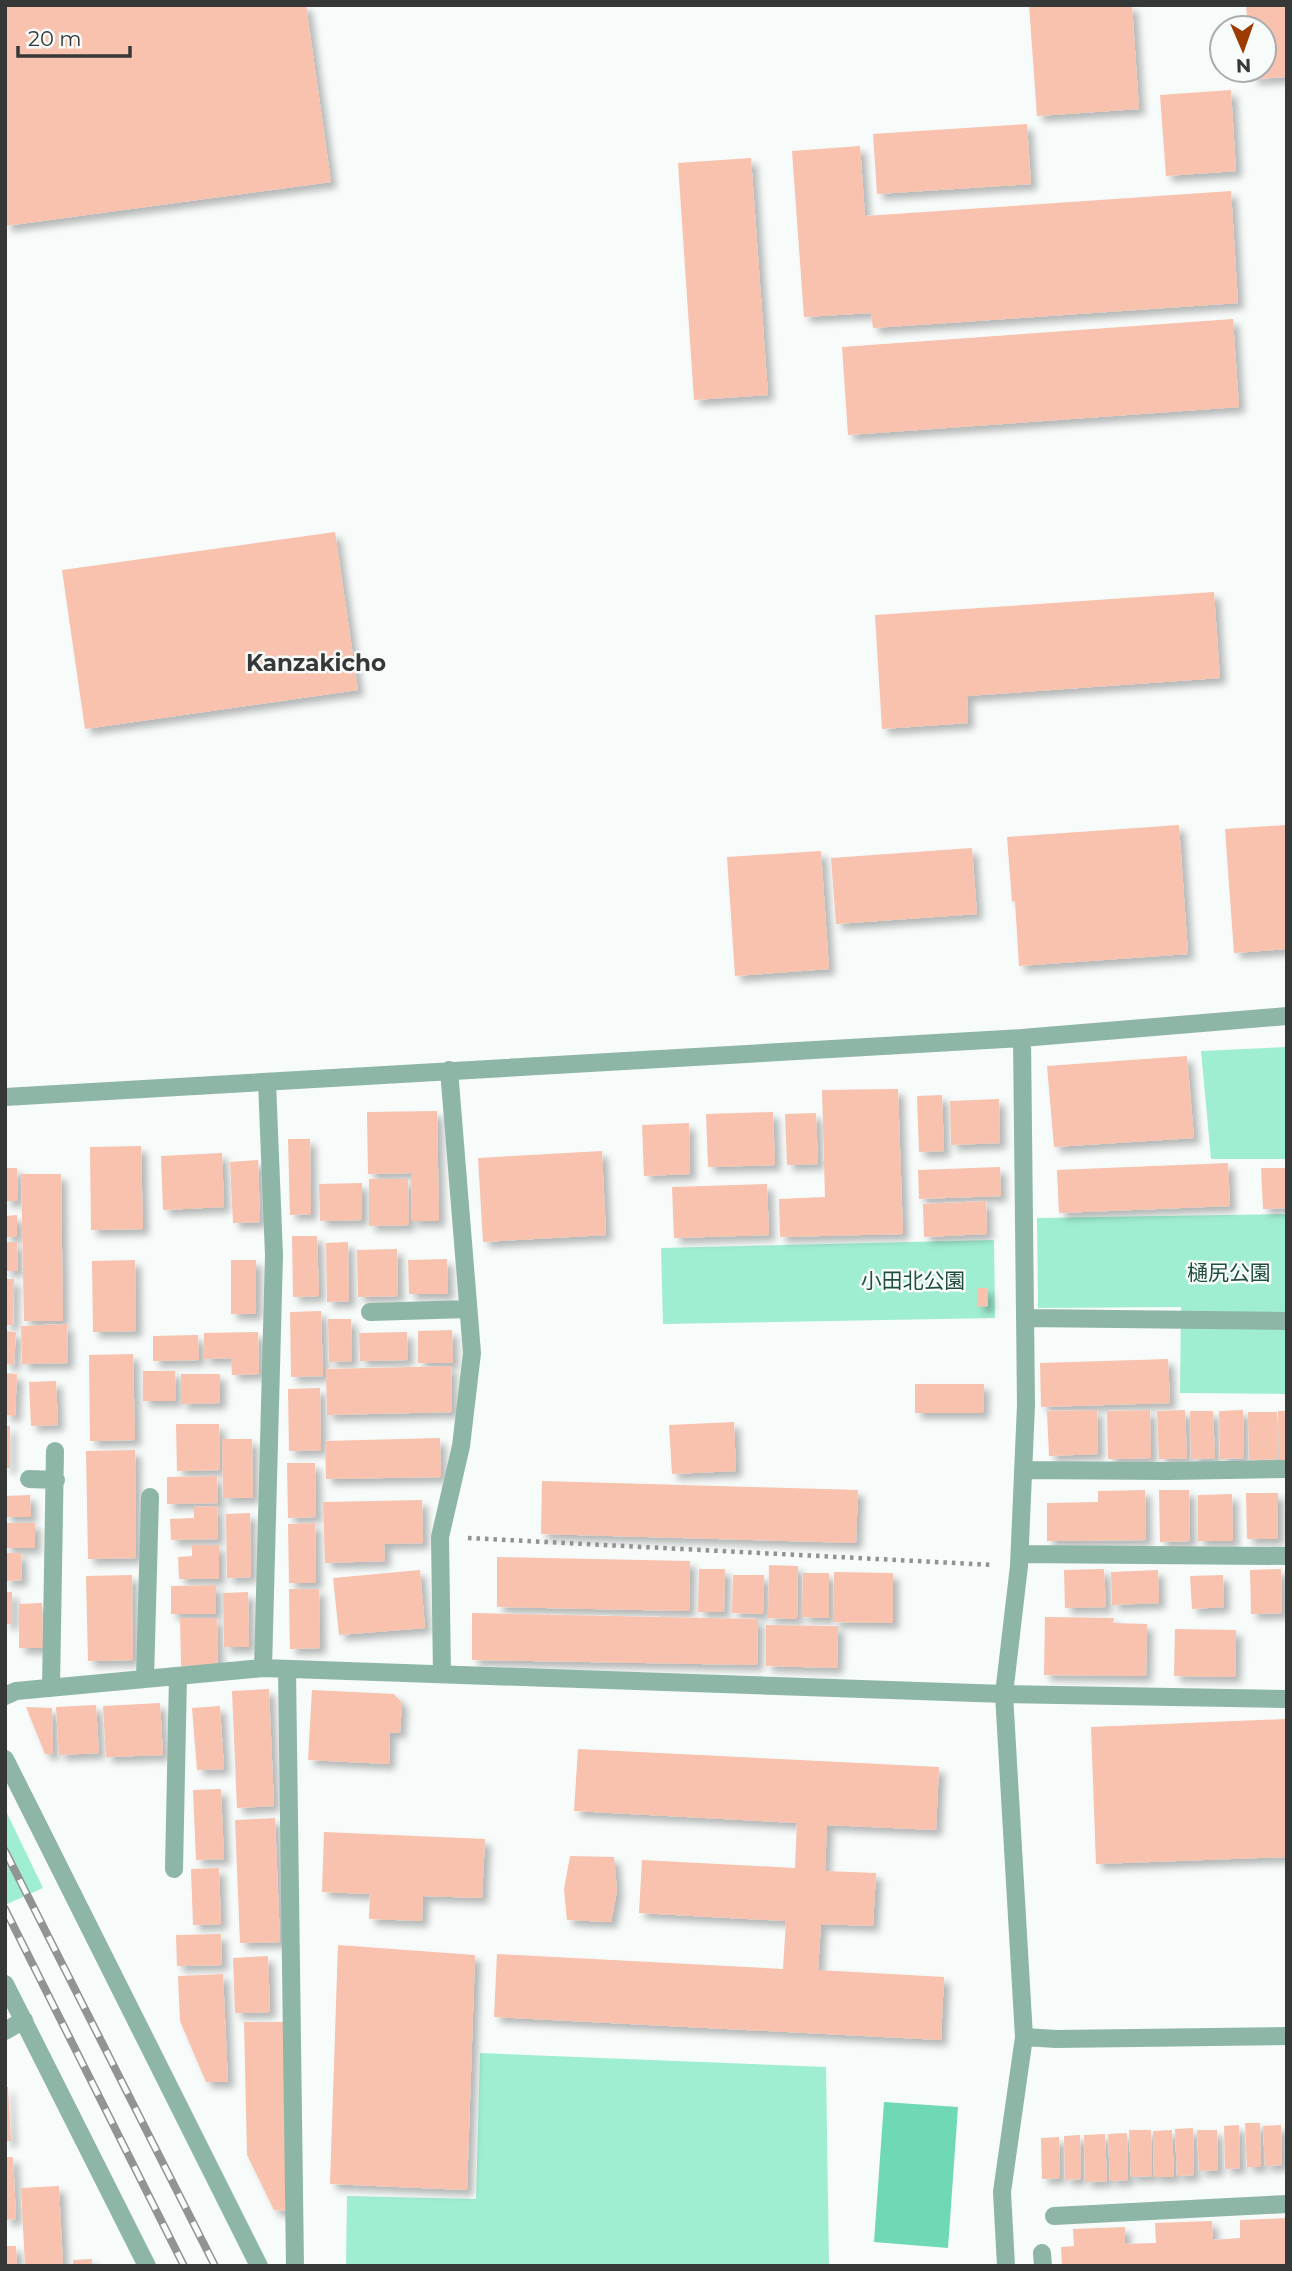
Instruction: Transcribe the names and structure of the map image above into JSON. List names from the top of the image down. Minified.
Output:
{"districts":["Kanzakicho"],"parks":["樋尻公園","小田北公園"],"scale_bar":"20 m","north":"bottom"}
